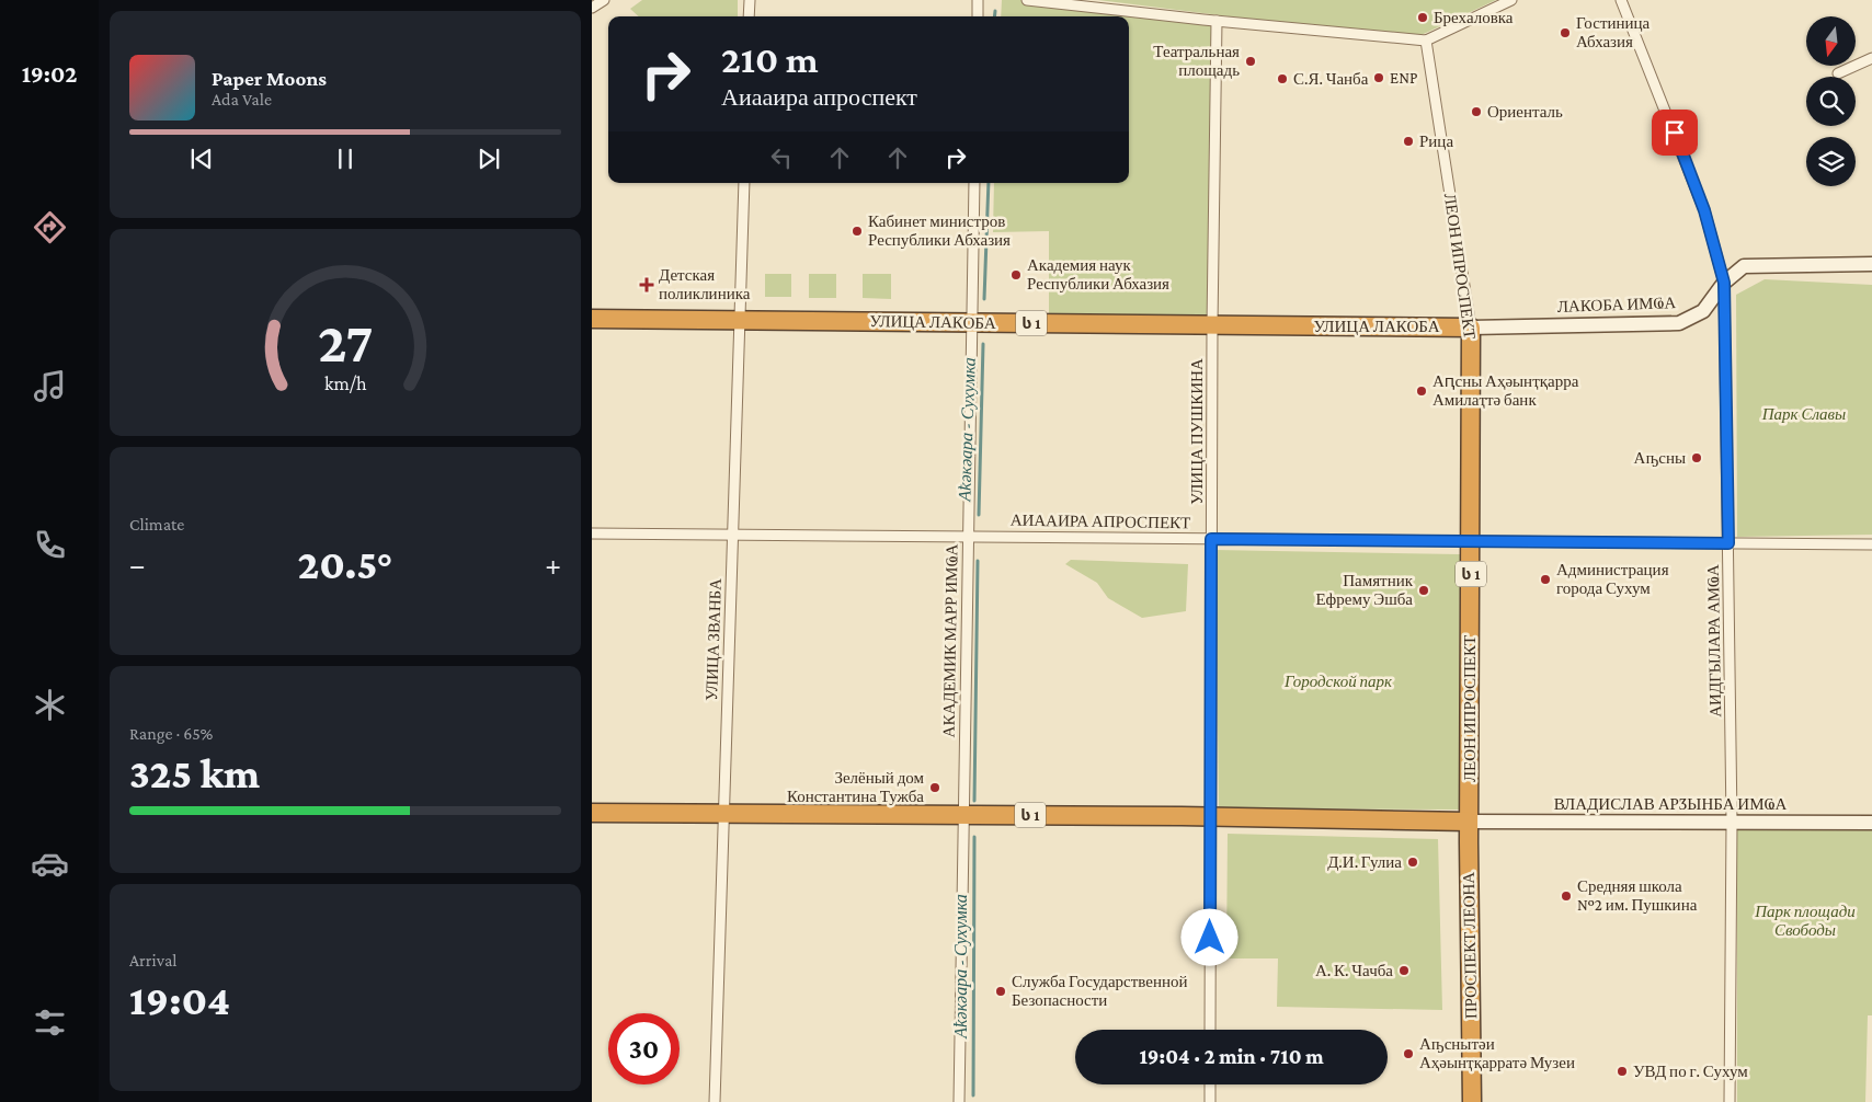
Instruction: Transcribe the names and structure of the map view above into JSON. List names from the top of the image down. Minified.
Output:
{"streets":{"highway":["ЛЕОН ИПРОСПЕКТ","УЛИЦА ЛАКОБА","ს 1","ПРОСПЕКТ ЛЕОНА"],"main road":["ЛАКОБА ИМҨА","ВЛАДИСЛАВ АРӠЫНБА ИМҨА"],"street":["УЛИЦА ПУШКИНА","АИААИРА АПРОСПЕКТ","УЛИЦА ЗВАНБА","АКАДЕМИК МАРР ИМҨА","АИДГЫЛАРА АМҨА"]},"crossings":[["ЛЕОН ИПРОСПЕКТ","ЛАКОБА ИМҨА"],["ЛЕОН ИПРОСПЕКТ","УЛИЦА ЛАКОБА"],["ЛЕОН ИПРОСПЕКТ","ს 1"],["ЛЕОН ИПРОСПЕКТ","АИААИРА АПРОСПЕКТ"],["ЛЕОН ИПРОСПЕКТ","ВЛАДИСЛАВ АРӠЫНБА ИМҨА"],["ЛЕОН ИПРОСПЕКТ","ПРОСПЕКТ ЛЕОНА"],["ЛАКОБА ИМҨА","УЛИЦА ЛАКОБА"],["ЛАКОБА ИМҨА","АИДГЫЛАРА АМҨА"],["УЛИЦА ЛАКОБА","УЛИЦА ПУШКИНА"],["УЛИЦА ЛАКОБА","УЛИЦА ЗВАНБА"],["УЛИЦА ЛАКОБА","АКАДЕМИК МАРР ИМҨА"],["ს 1","УЛИЦА ПУШКИНА"],["ს 1","УЛИЦА ЗВАНБА"],["ს 1","АКАДЕМИК МАРР ИМҨА"],["ს 1","ВЛАДИСЛАВ АРӠЫНБА ИМҨА"],["ს 1","ПРОСПЕКТ ЛЕОНА"],["УЛИЦА ПУШКИНА","АИААИРА АПРОСПЕКТ"],["АИААИРА АПРОСПЕКТ","УЛИЦА ЗВАНБА"],["АИААИРА АПРОСПЕКТ","АКАДЕМИК МАРР ИМҨА"],["АИААИРА АПРОСПЕКТ","АИДГЫЛАРА АМҨА"],["АИДГЫЛАРА АМҨА","ВЛАДИСЛАВ АРӠЫНБА ИМҨА"],["ВЛАДИСЛАВ АРӠЫНБА ИМҨА","ПРОСПЕКТ ЛЕОНА"]],"water":["Аҟәкәара - Сухумка"],"parks":["Парк Славы","Городской парк","Парк площади Свободы"],"places":{"other":["Брехаловка","Гостиница Абхазия","Театральная площадь","ENP","С.Я. Чанба","Ориенталь","Рица","Кабинет министров Республики Абхазия","Академия наук Республики Абхазия","Аԥсны Аҳәынҭқарра Амилаҭтә банк","Аҧсны","Администрация города Сухум","Памятник Ефрему Эшба","Зелёный дом Константина Тужба","Д.И. Гулиа","Средняя школа №2 им. Пушкина","А. К. Чачба","Служба Государственной Безопасности","Аҧснытәи Аҳәынҭқарратә Музеи","УВД по г. Сухум"],"health":["Детская поликлиника"]},"north":"bottom","page":{"tabs":"19:02","turn":["210 m","Аиааира апроспект"],"song":["Paper Moons","Ada Vale"],"tile":["Climate",["Range · 65%","325 km"],["Arrival","19:04"]],"heat":["−","20.5°","+"],"limit":"30","trip":"19:04 · 2 min · 710 m","gauge":["27","km/h"]}}
